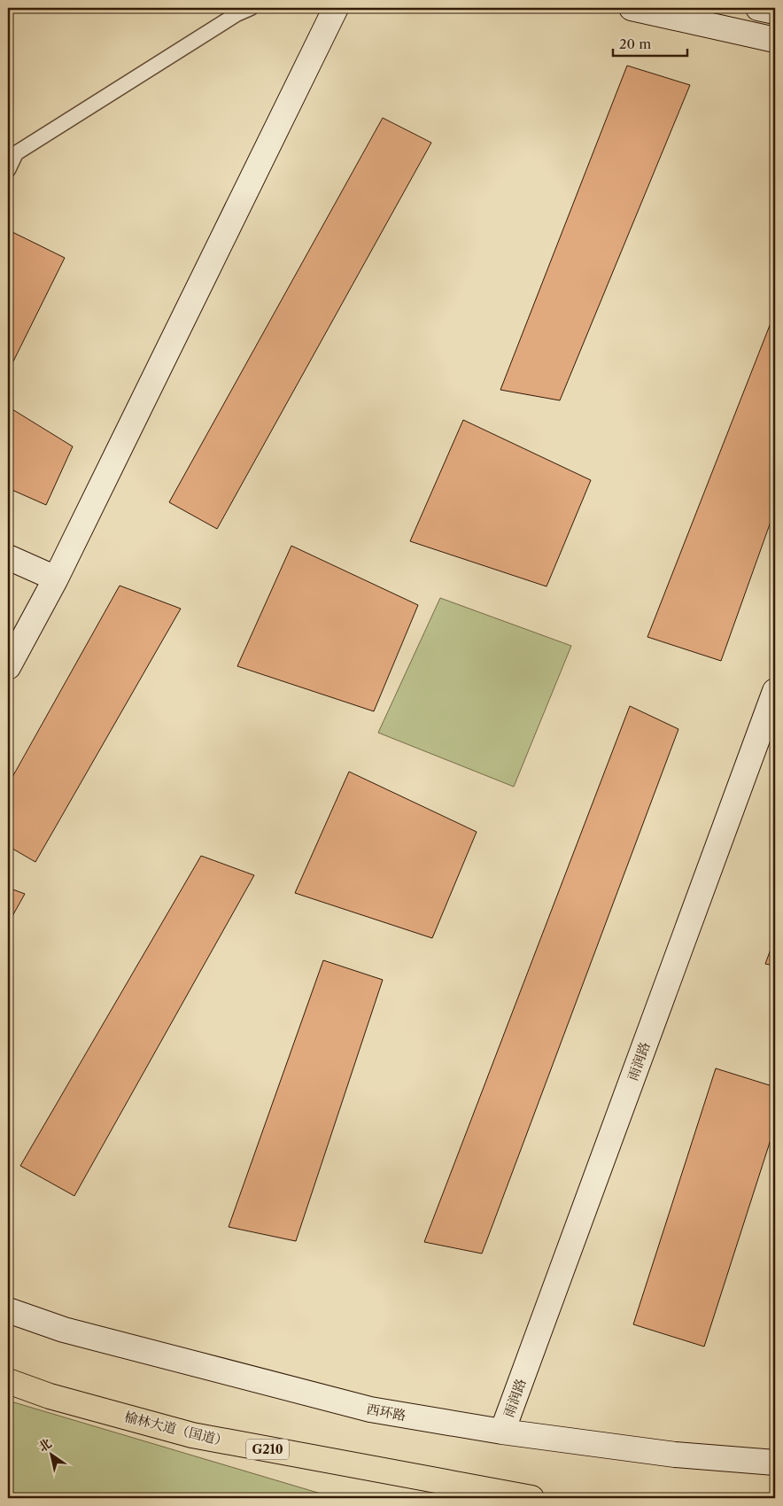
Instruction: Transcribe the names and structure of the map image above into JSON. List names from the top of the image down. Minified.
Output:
{"streets":{"highway":["榆林大道（国道）","G210"],"street":["雨润路","西环路"]},"crossings":[["雨润路","西环路"]],"scale_bar":"20 m","north":"top left"}
